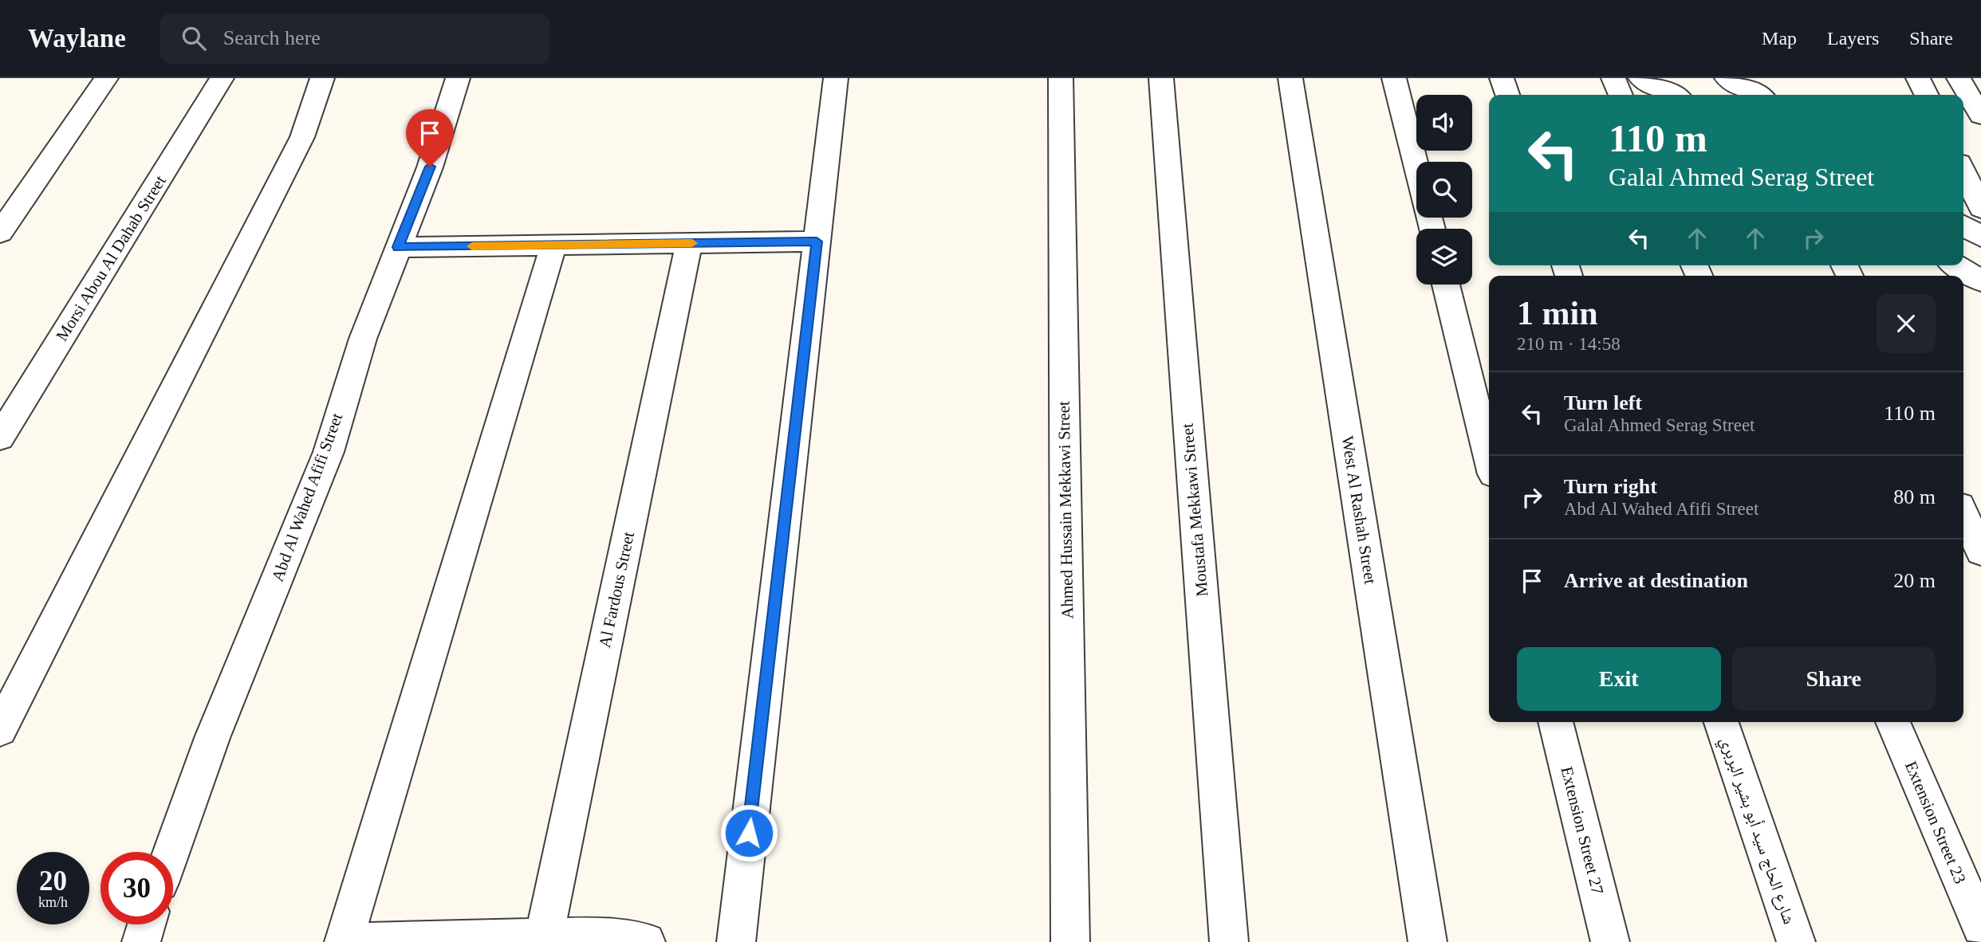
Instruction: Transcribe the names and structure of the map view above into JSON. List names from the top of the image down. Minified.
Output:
{"streets":{"street":["Morsi Abou Al Dahab Street","Abd Al Wahed Afifi Street","Ahmed Hussain Mekkawi Street","Moustafa Mekkawi Street","West Al Rashah Street","Al Fardous Street","Extension Street 23","Extension Street 27","شارع الحاج سيد أبو بشير البربري"]},"page":{"header":"Waylane","search":"Search here","nav":["Map","Layers","Share"],"turn":["110 m","Galal Ahmed Serag Street"],"heading":["1 min","210 m · 14:58"],"list":[{"name":"Turn left","note":"Galal Ahmed Serag Street","value":"110 m"},{"name":"Turn right","note":"Abd Al Wahed Afifi Street","value":"80 m"},{"name":"Arrive at destination","value":"20 m"}],"buttons":["Exit","Share"],"speed":"20 km/h","limit":"30"}}
